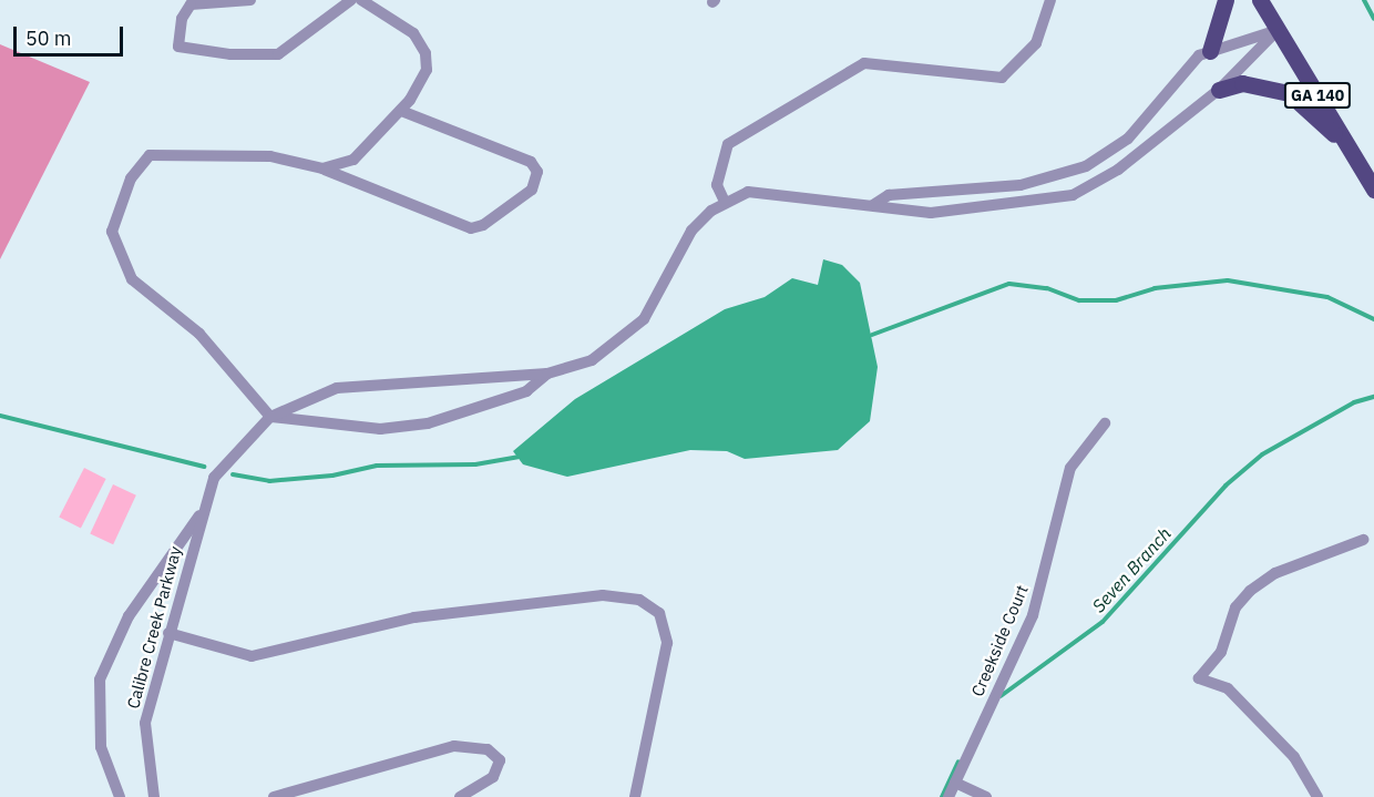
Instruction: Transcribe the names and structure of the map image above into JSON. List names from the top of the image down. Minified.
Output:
{"streets":{"main road":["GA 140"],"street":["Calibre Creek Parkway","Creekside Court"]},"crossings":[["GA 140","Calibre Creek Parkway"]],"water":["Seven Branch"],"scale_bar":"50 m"}
